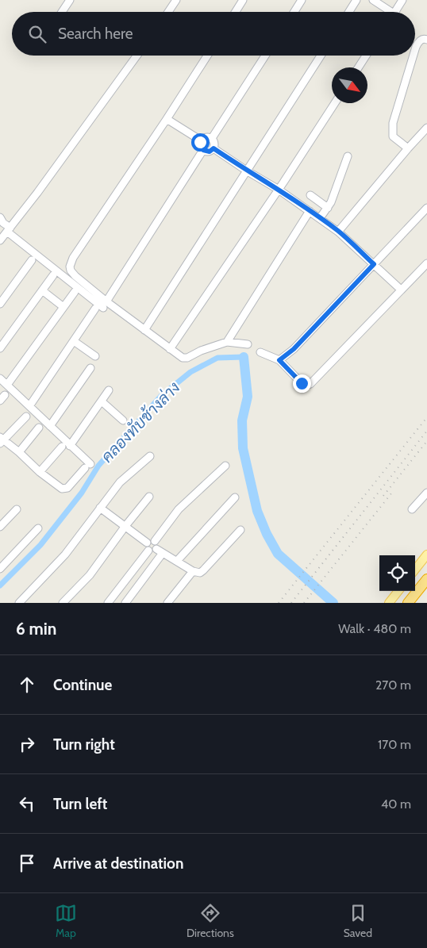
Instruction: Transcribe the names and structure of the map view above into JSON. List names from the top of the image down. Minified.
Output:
{"water":["คลองทับช้างล่าง"],"north":"bottom right","page":{"search":"Search here","heading":["6 min","Walk · 480 m"],"list":[["Continue","270 m"],["Turn right","170 m"],["Turn left","40 m"],"Arrive at destination"],"nav":["Map","Directions","Saved"]}}
